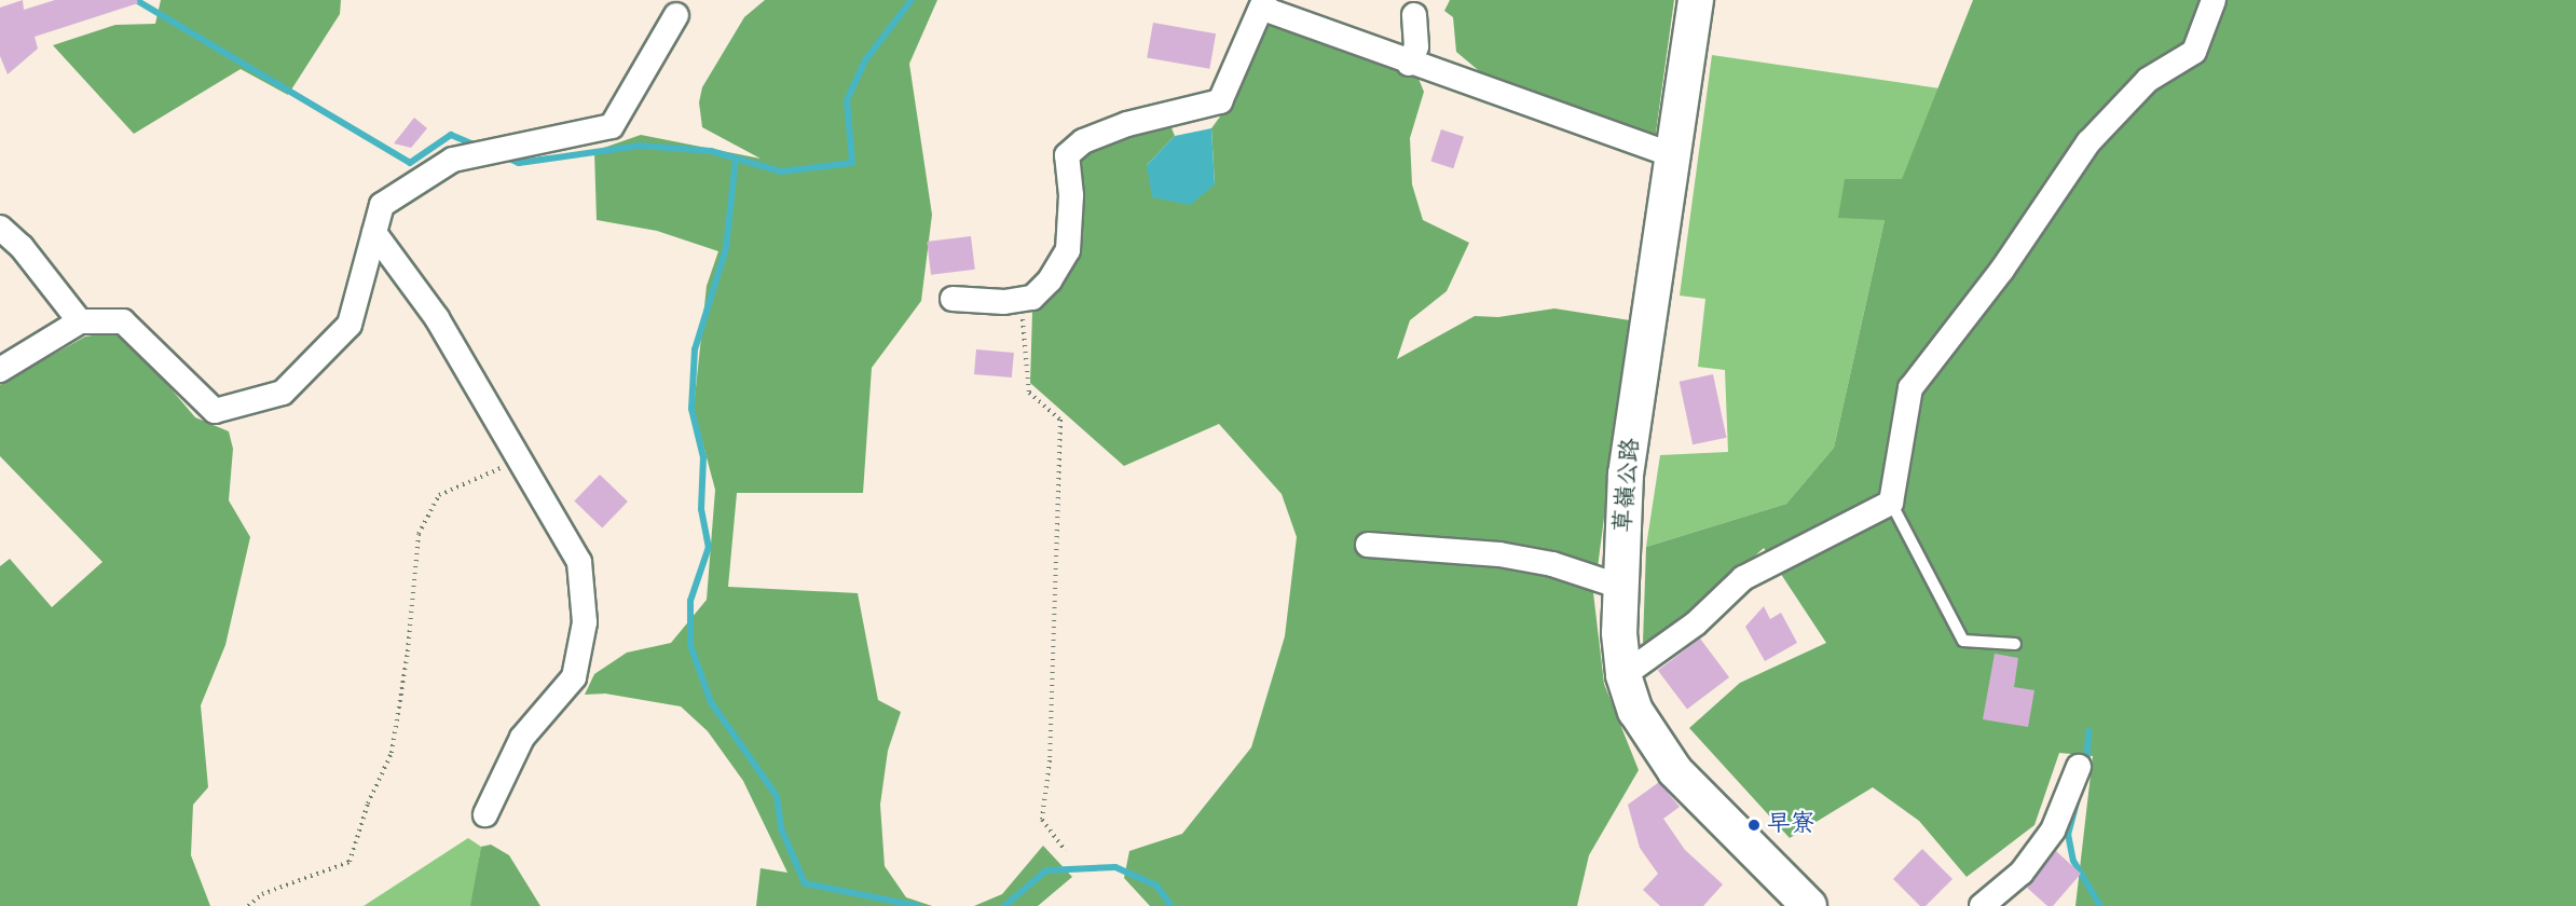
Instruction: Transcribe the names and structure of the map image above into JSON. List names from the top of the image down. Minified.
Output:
{"streets":{"main road":["草嶺公路"]},"places":["早寮"]}
